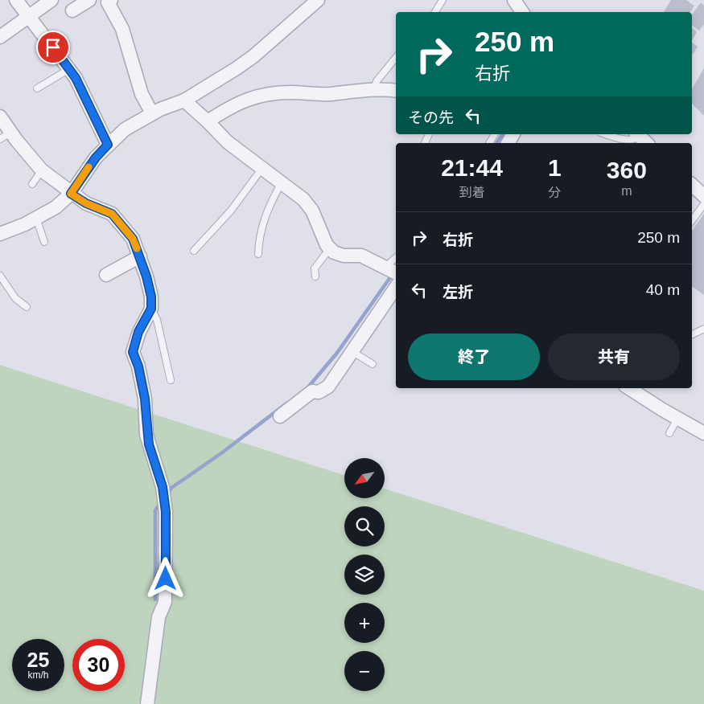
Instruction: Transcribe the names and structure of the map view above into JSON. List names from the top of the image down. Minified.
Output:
{"north":"bottom left","page":{"turn":["250 m","右折"],"then":"その先","eta":["21:44","到着","1","分","360","m"],"list":[{"name":"右折","value":"250 m"},{"name":"左折","value":"40 m"}],"buttons":["終了","共有"],"map_buttons":["+","−"],"speed":"25 km/h","limit":"30"}}
